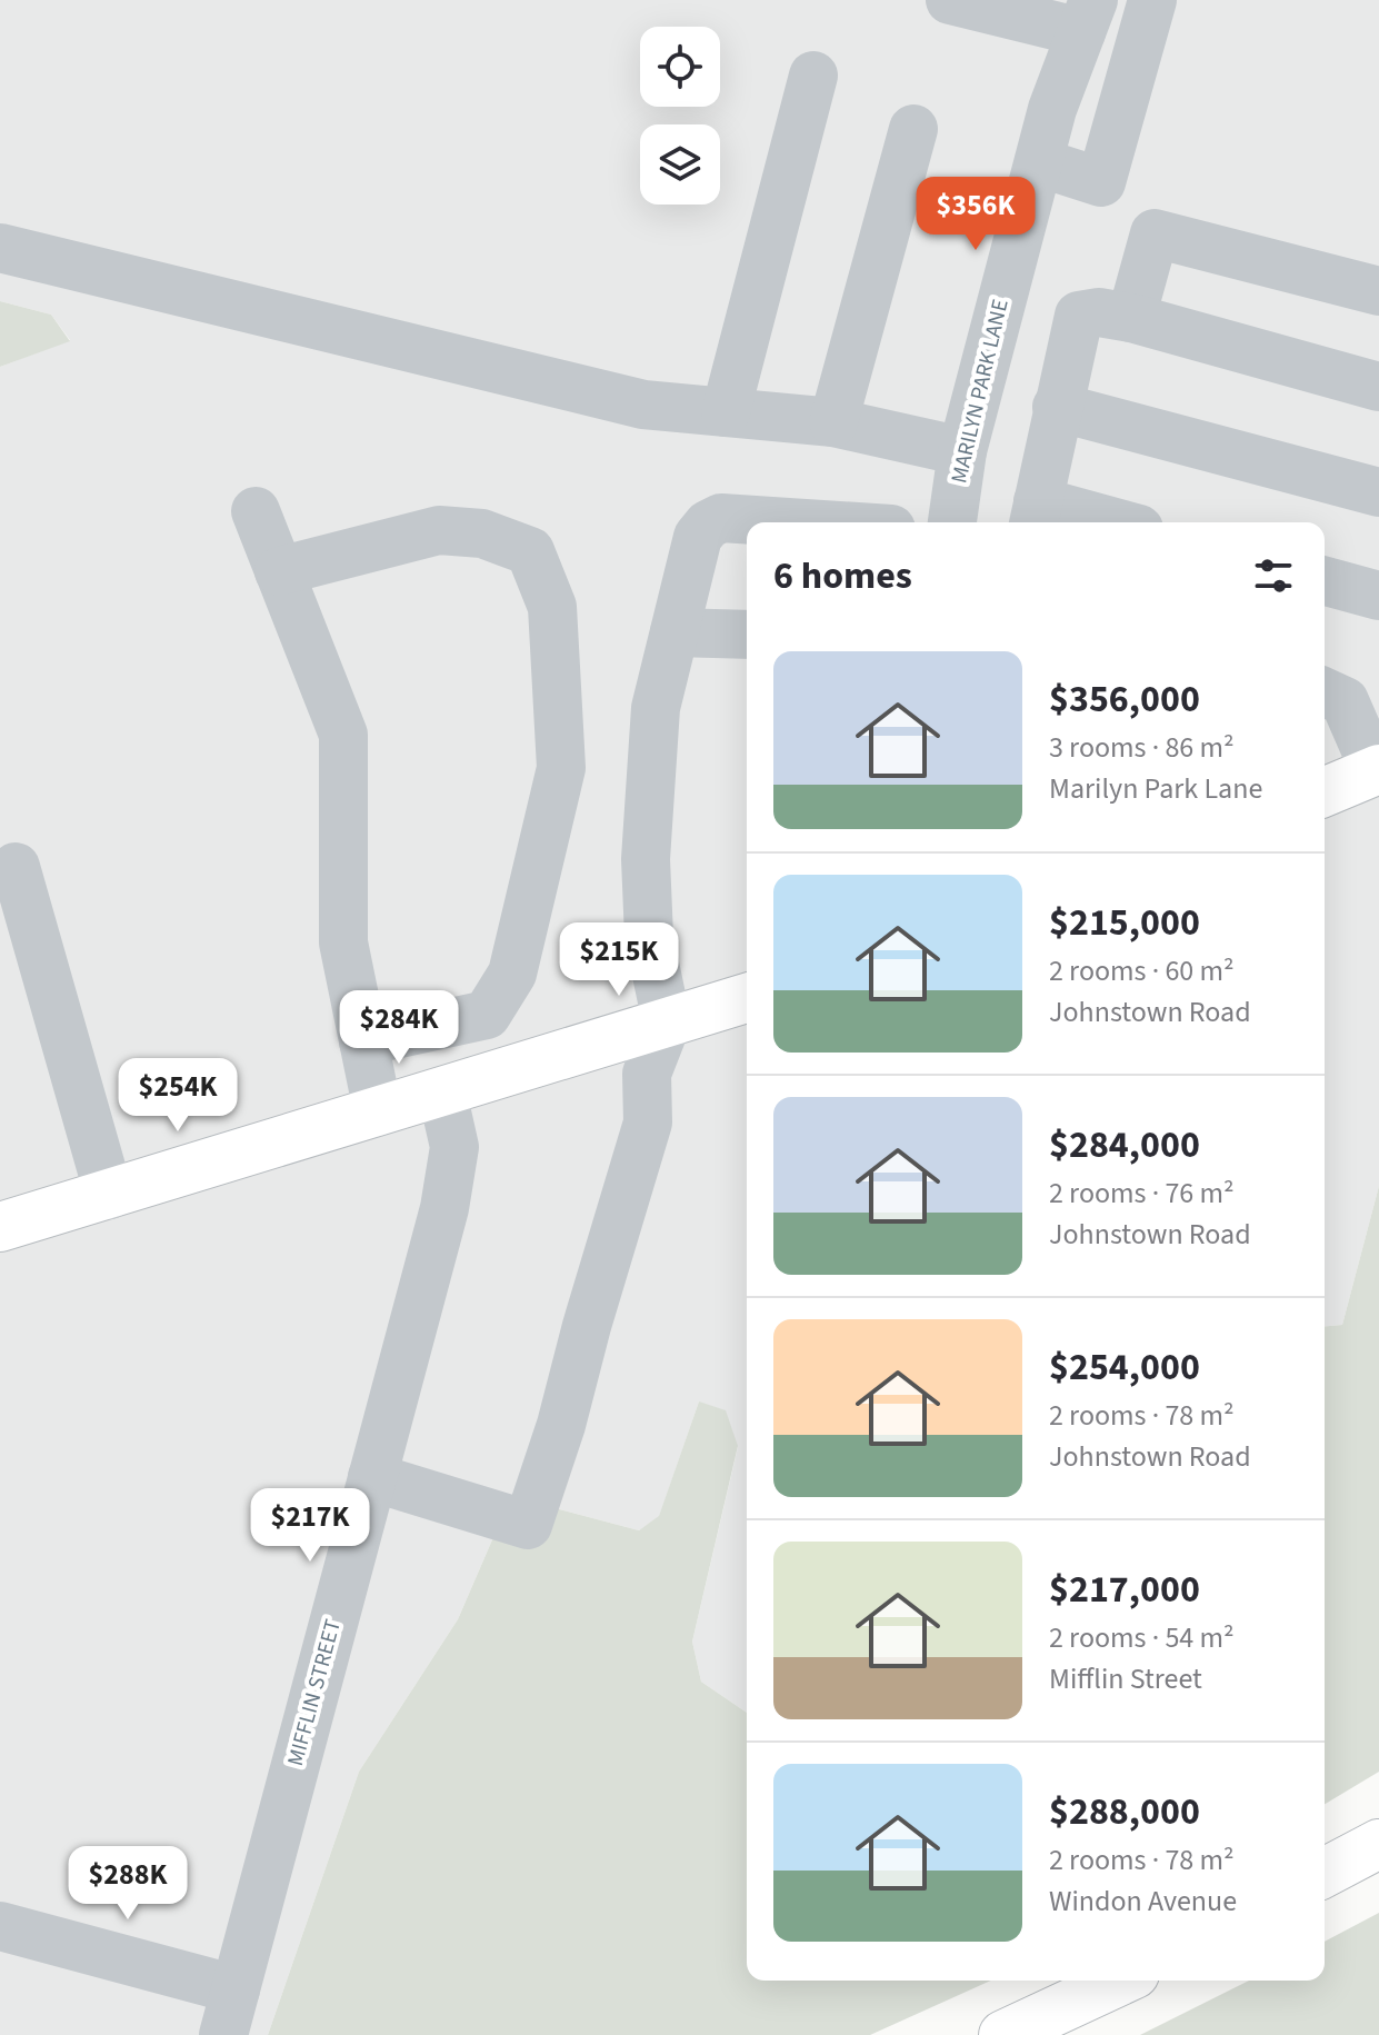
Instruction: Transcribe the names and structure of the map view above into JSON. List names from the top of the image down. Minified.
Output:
{"streets":{"street":["MARILYN PARK LANE","MIFFLIN STREET"]},"page":{"price":["$356K","$215K","$284K","$254K","$217K","$288K"],"heading":"6 homes","list":[{"name":"$356,000","note":"3 rooms · 86 m² · Marilyn Park Lane"},{"name":"$215,000","note":"2 rooms · 60 m² · Johnstown Road"},{"name":"$284,000","note":"2 rooms · 76 m² · Johnstown Road"},{"name":"$254,000","note":"2 rooms · 78 m² · Johnstown Road"},{"name":"$217,000","note":"2 rooms · 54 m² · Mifflin Street"},{"name":"$288,000","note":"2 rooms · 78 m² · Windon Avenue"}]}}
